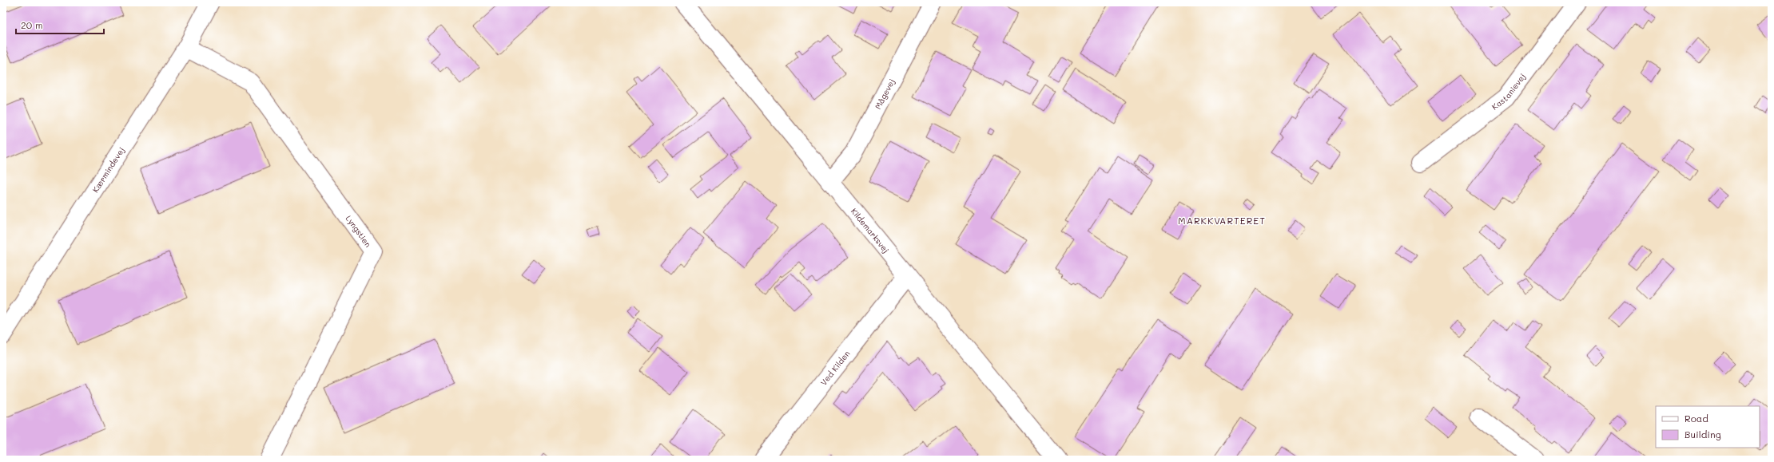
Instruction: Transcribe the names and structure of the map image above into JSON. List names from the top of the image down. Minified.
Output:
{"streets":{"street":["Kastanievej","Mågevej","Kærmindevej","Kildemarksvej","Lyngstien","Ved Kilden"]},"crossings":[["Mågevej","Kildemarksvej"],["Kærmindevej","Lyngstien"],["Kildemarksvej","Ved Kilden"]],"districts":["MARKKVARTERET"],"legend":["Road","Building"],"scale_bar":"20 m"}
